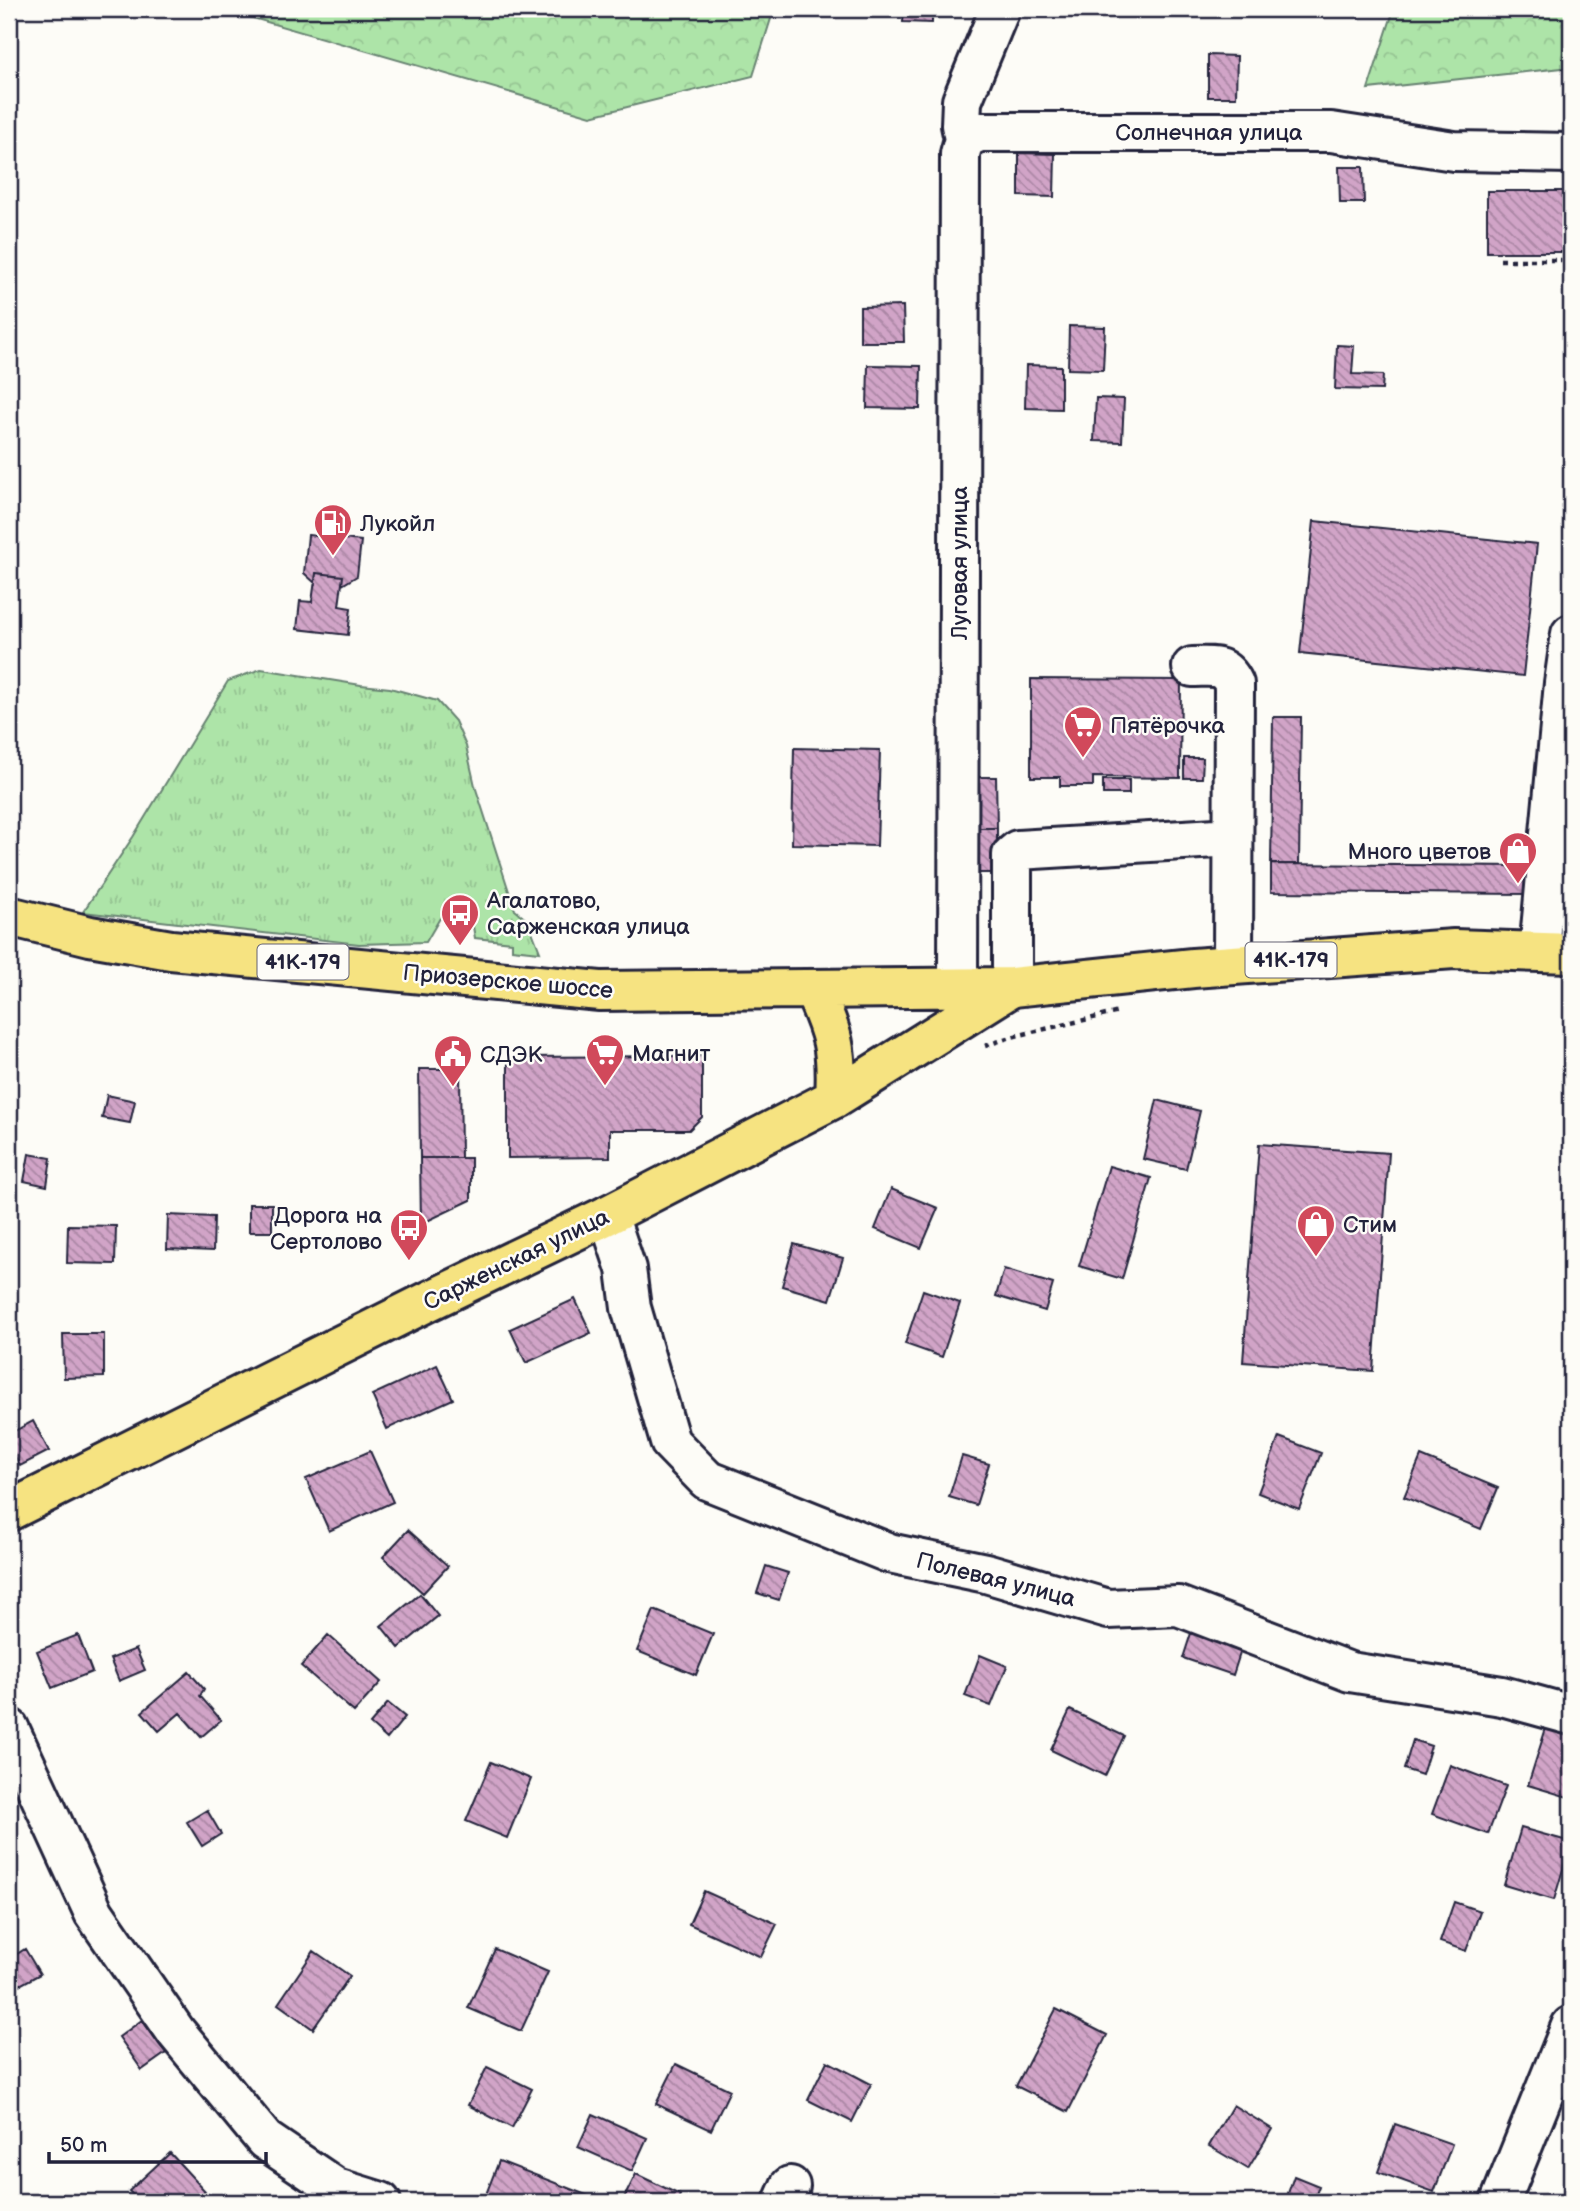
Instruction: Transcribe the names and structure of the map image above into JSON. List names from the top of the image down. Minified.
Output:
{"streets":{"main road":["41К-179","Приозерское шоссе","Сарженская улица"],"street":["Солнечная улица","Луговая улица","Полевая улица"]},"crossings":[["Солнечная улица","Луговая улица"],["Луговая улица","Приозерское шоссе"],["41К-179","Приозерское шоссе"],["41К-179","Сарженская улица"],["Приозерское шоссе","Сарженская улица"],["Сарженская улица","Полевая улица"]],"places":{"fuel station":["Лукойл"],"supermarket":["Пятёрочка","Магнит"],"shop":["Много цветов","Стим"],"bus stop":["Агалатово, Сарженская улица","Дорога на Сертолово"],"public building":["СДЭК"]},"scale_bar":"50 m"}
